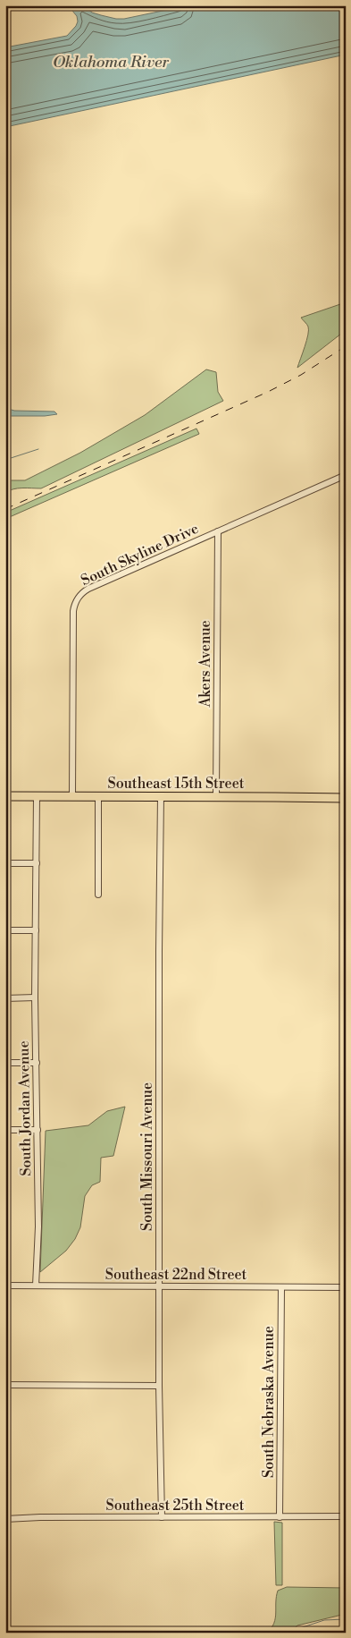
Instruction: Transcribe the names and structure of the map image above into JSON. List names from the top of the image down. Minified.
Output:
{"streets":{"main road":["Southeast 15th Street"],"street":["South Skyline Drive","Akers Avenue","South Jordan Avenue","South Missouri Avenue","Southeast 22nd Street","South Nebraska Avenue","Southeast 25th Street"]},"crossings":[["South Skyline Drive","Akers Avenue"],["South Skyline Drive","Southeast 15th Street"],["Akers Avenue","Southeast 15th Street"],["Southeast 15th Street","South Jordan Avenue"],["Southeast 15th Street","South Missouri Avenue"],["South Jordan Avenue","Southeast 22nd Street"],["South Missouri Avenue","Southeast 22nd Street"],["South Missouri Avenue","Southeast 25th Street"],["Southeast 22nd Street","South Nebraska Avenue"],["South Nebraska Avenue","Southeast 25th Street"]],"water":["Oklahoma River"]}
